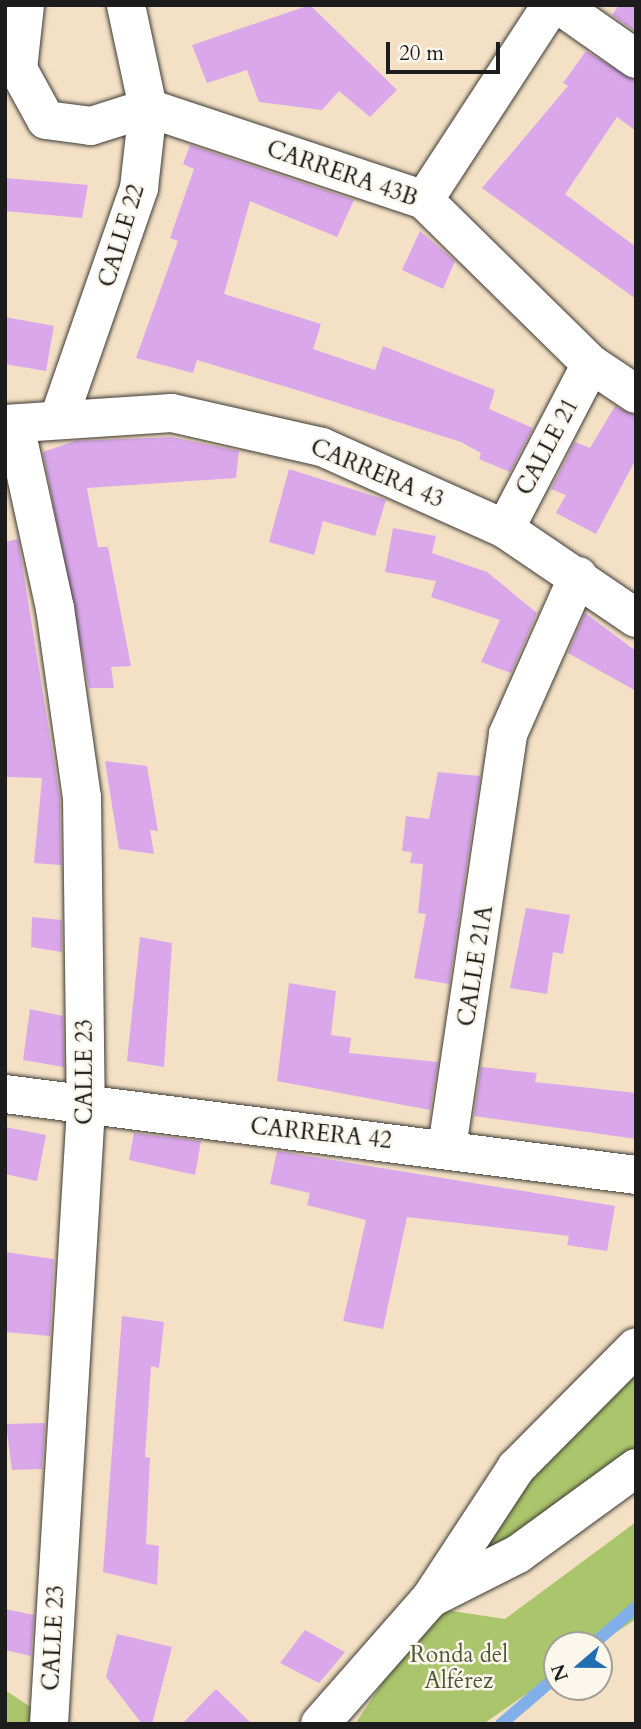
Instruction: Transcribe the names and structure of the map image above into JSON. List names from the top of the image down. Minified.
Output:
{"streets":{"street":["CARRERA 43B","CALLE 22","CALLE 21","CARRERA 43","CALLE 21A","CALLE 23","CARRERA 42"]},"crossings":[["CARRERA 43B","CALLE 22"],["CARRERA 43B","CALLE 21"],["CALLE 22","CARRERA 43"],["CALLE 21","CARRERA 43"],["CARRERA 43","CALLE 21A"],["CARRERA 43","CALLE 23"],["CALLE 21A","CARRERA 42"],["CALLE 23","CARRERA 42"]],"parks":["Ronda del Alférez"],"scale_bar":"20 m","north":"left"}
